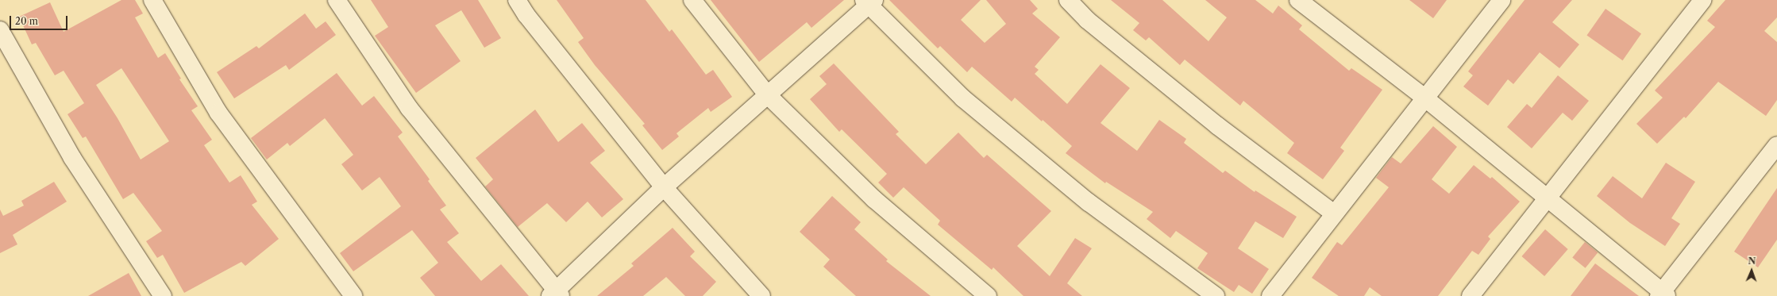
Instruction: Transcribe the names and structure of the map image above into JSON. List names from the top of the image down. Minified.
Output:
{"scale_bar":"20 m","north":"top"}
